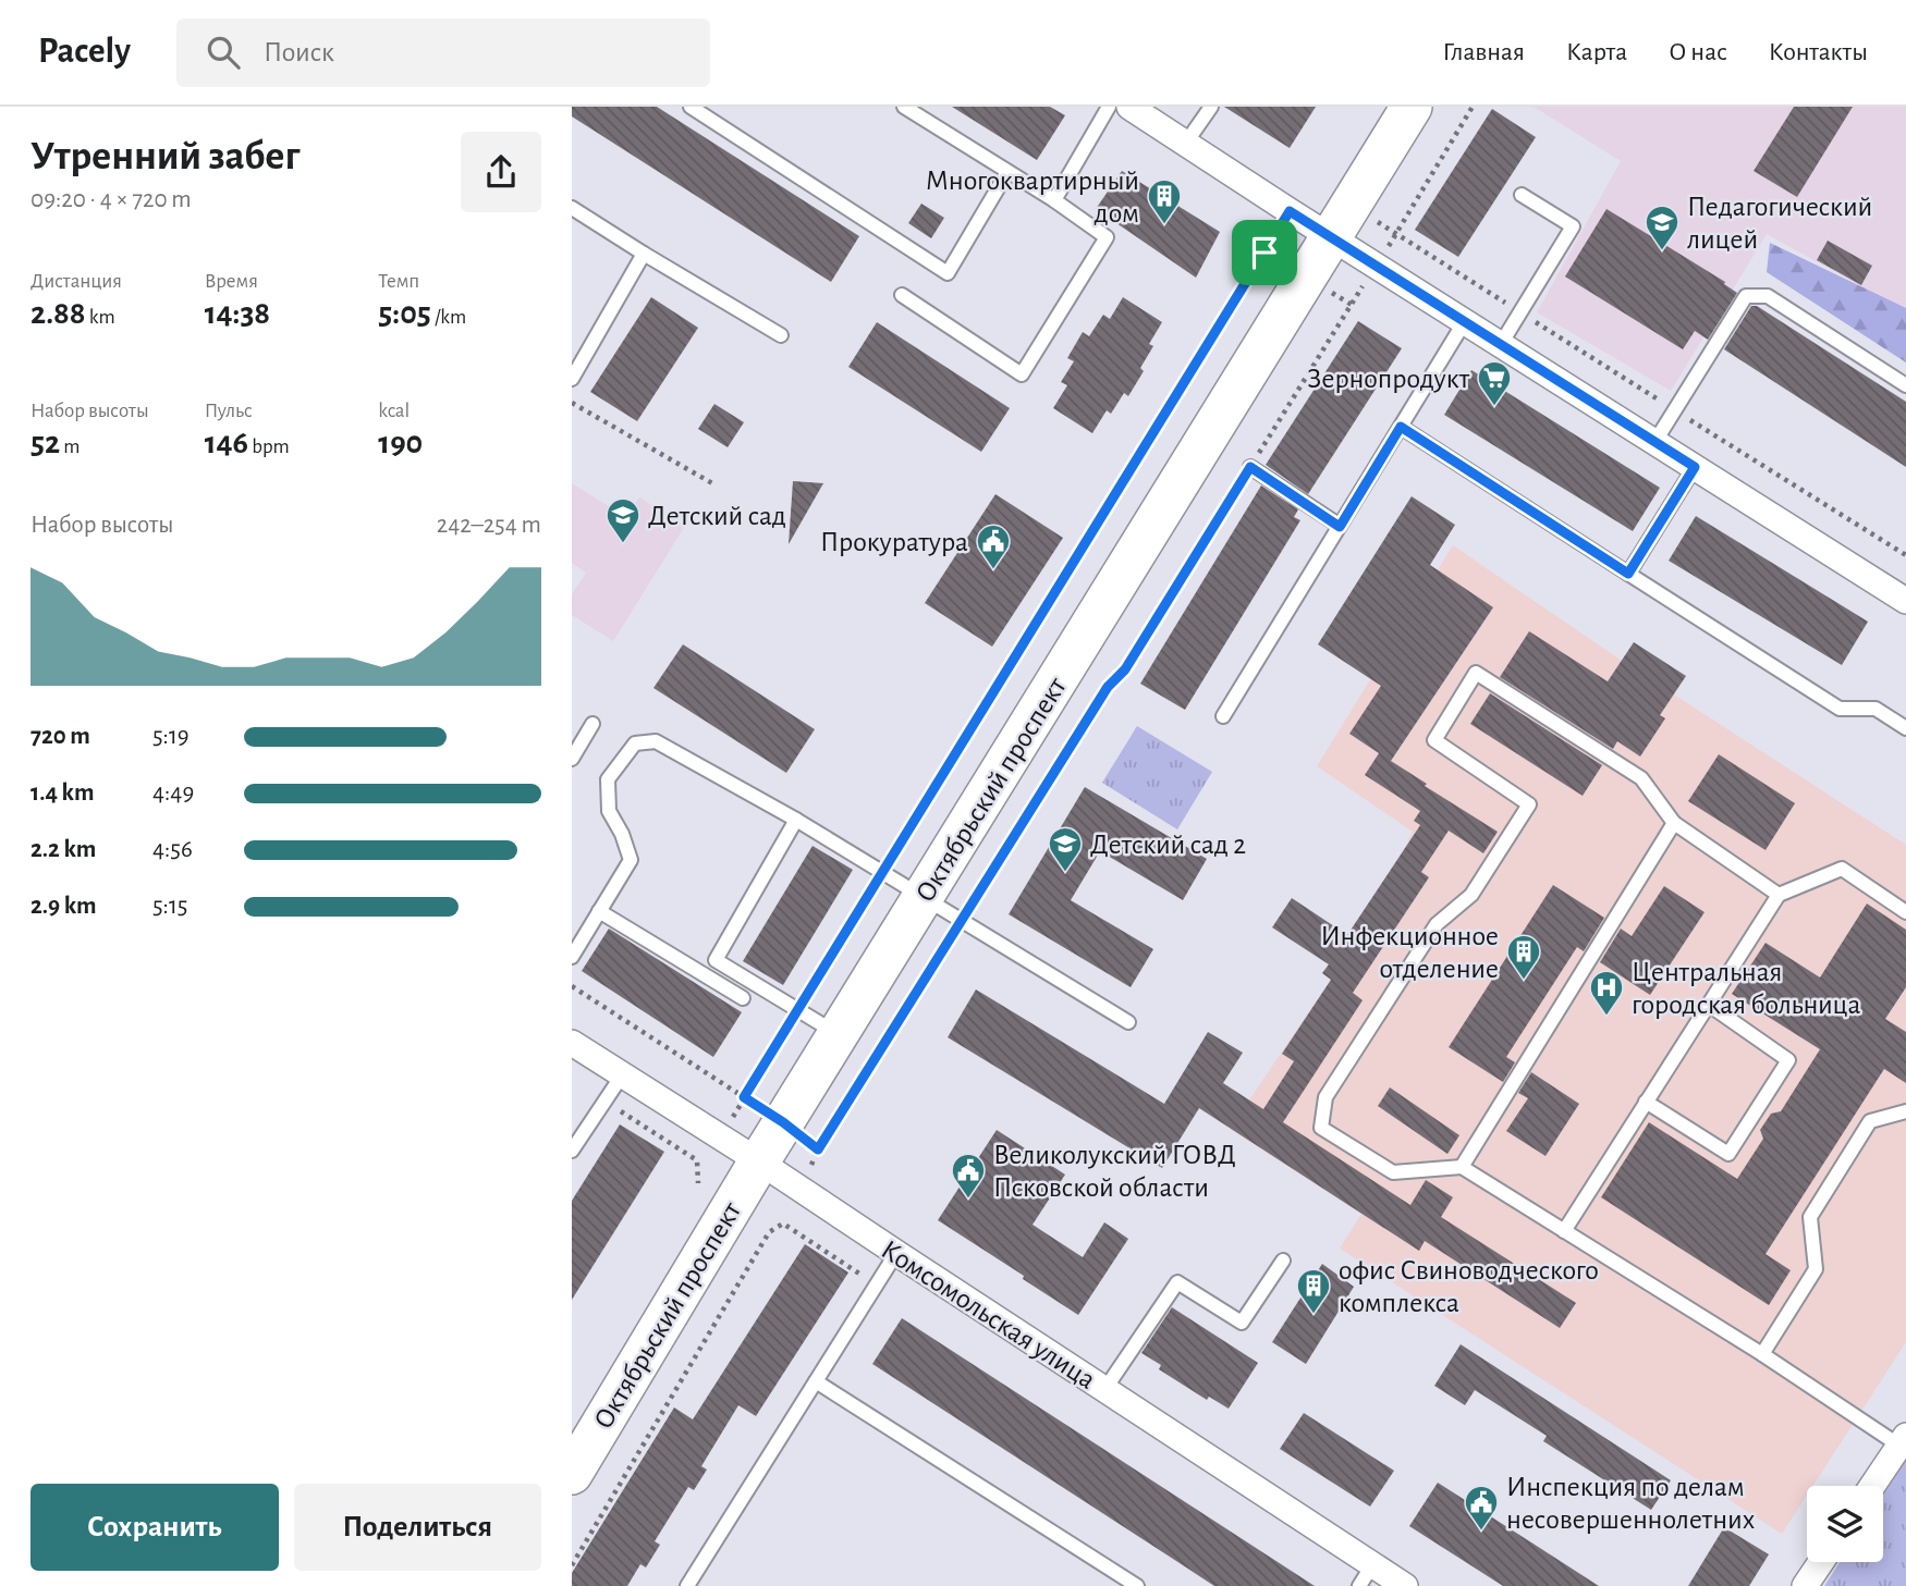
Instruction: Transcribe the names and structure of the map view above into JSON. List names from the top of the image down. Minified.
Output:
{"streets":{"main road":["Октябрьский проспект"],"street":["Комсомольская улица"]},"crossings":[["Октябрьский проспект","Комсомольская улица"]],"places":{"building":["Многоквартирный дом","Инфекционное отделение","офис Свиноводческого комплекса"],"school or university":["Педагогический лицей","Детский сад","Детский сад 2"],"supermarket":["Зернопродукт"],"public building":["Прокуратура","Великолукский ГОВД Псковской области","Инспекция по делам несовершеннолетних"],"hospital":["Центральная городская больница"]},"page":{"header":"Pacely","search":"Поиск","nav":["Главная","Карта","О нас","Контакты"],"heading":["Утренний забег","09:20 · 4 × 720 m"],"stats":[["Дистанция","2.88 km"],["Время","14:38"],["Темп","5:05 /km"],["Набор высоты","52 m"],["Пульс","146 bpm"],["kcal","190"]],"chart":["Набор высоты","242–254 m"],"list":[{"name":"720 m","note":"5:19"},{"name":"1.4 km","note":"4:49"},{"name":"2.2 km","note":"4:56"},{"name":"2.9 km","note":"5:15"}],"buttons":["Сохранить","Поделиться"]}}
